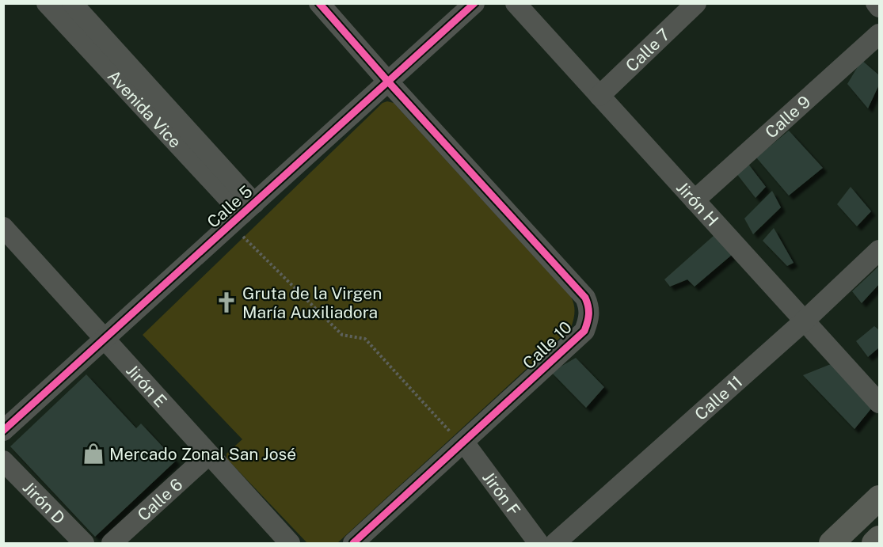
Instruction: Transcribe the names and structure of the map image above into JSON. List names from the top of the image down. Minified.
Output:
{"streets":{"street":["Calle 7","Avenida Vice","Calle 9","Jirón H","Calle 5","Calle 10","Jirón E","Calle 11","Jirón F","Calle 6","Jirón D"]},"crossings":[["Calle 7","Jirón H"],["Avenida Vice","Calle 5"],["Calle 9","Jirón H"],["Jirón H","Calle 11"],["Calle 5","Calle 10"],["Calle 5","Jirón E"],["Calle 10","Jirón F"],["Jirón E","Calle 6"]],"places":{"church":["Gruta de la Virgen María Auxiliadora"],"shop":["Mercado Zonal San José"]}}
